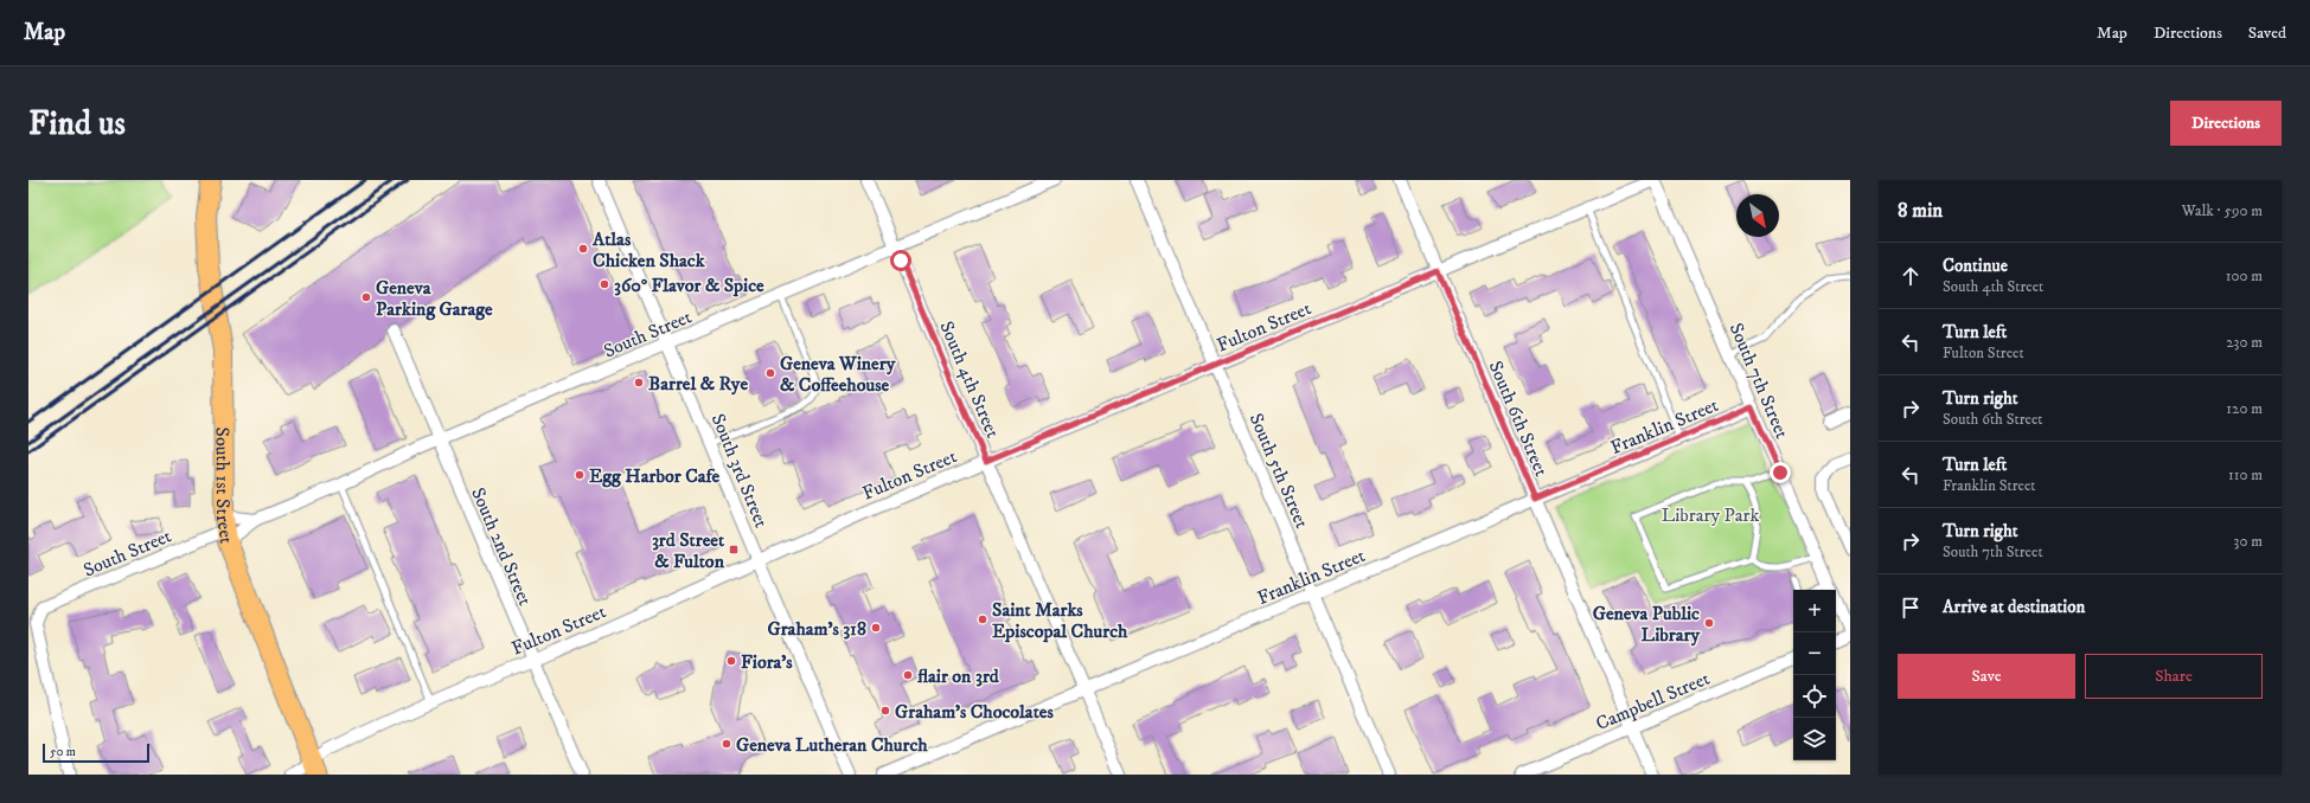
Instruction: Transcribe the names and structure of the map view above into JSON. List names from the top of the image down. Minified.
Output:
{"streets":{"main road":["South 1st Street"],"street":["Fulton Street","South Street","South 4th Street","South 7th Street","South 6th Street","Franklin Street","South 3rd Street","South 5th Street","South 2nd Street","Campbell Street"]},"crossings":[["Fulton Street","South 4th Street"],["Fulton Street","South 7th Street"],["Fulton Street","South 6th Street"],["Fulton Street","South 3rd Street"],["Fulton Street","South 5th Street"],["Fulton Street","South 1st Street"],["Fulton Street","South 2nd Street"],["South Street","South 4th Street"],["South Street","South 3rd Street"],["South Street","South 1st Street"],["South Street","South 2nd Street"],["South 4th Street","Franklin Street"],["South 7th Street","Franklin Street"],["South 6th Street","Franklin Street"],["South 6th Street","Campbell Street"],["Franklin Street","South 5th Street"]],"parks":["Library Park"],"places":{"other":["Atlas Chicken Shack","360° Flavor & Spice","Geneva Parking Garage","Geneva Winery & Coffeehouse","Barrel & Rye","Egg Harbor Cafe","Saint Marks Episcopal Church","Geneva Public Library","Graham's 318","Fiora's","flair on 3rd","Graham's Chocolates","Geneva Lutheran Church"],"transit":["3rd Street & Fulton"]},"scale_bar":"50 m","north":"bottom right","page":{"header":"Map","nav":["Map","Directions","Saved"],"buttons":["Directions",["Save","Share"]],"title":"Find us","heading":["8 min","Walk · 590 m"],"list":[["Continue","South 4th Street","100 m"],["Turn left","Fulton Street","230 m"],["Turn right","South 6th Street","120 m"],["Turn left","Franklin Street","110 m"],["Turn right","South 7th Street","30 m"],"Arrive at destination"],"map_buttons":["+","−"],"scale":"50 m"}}
